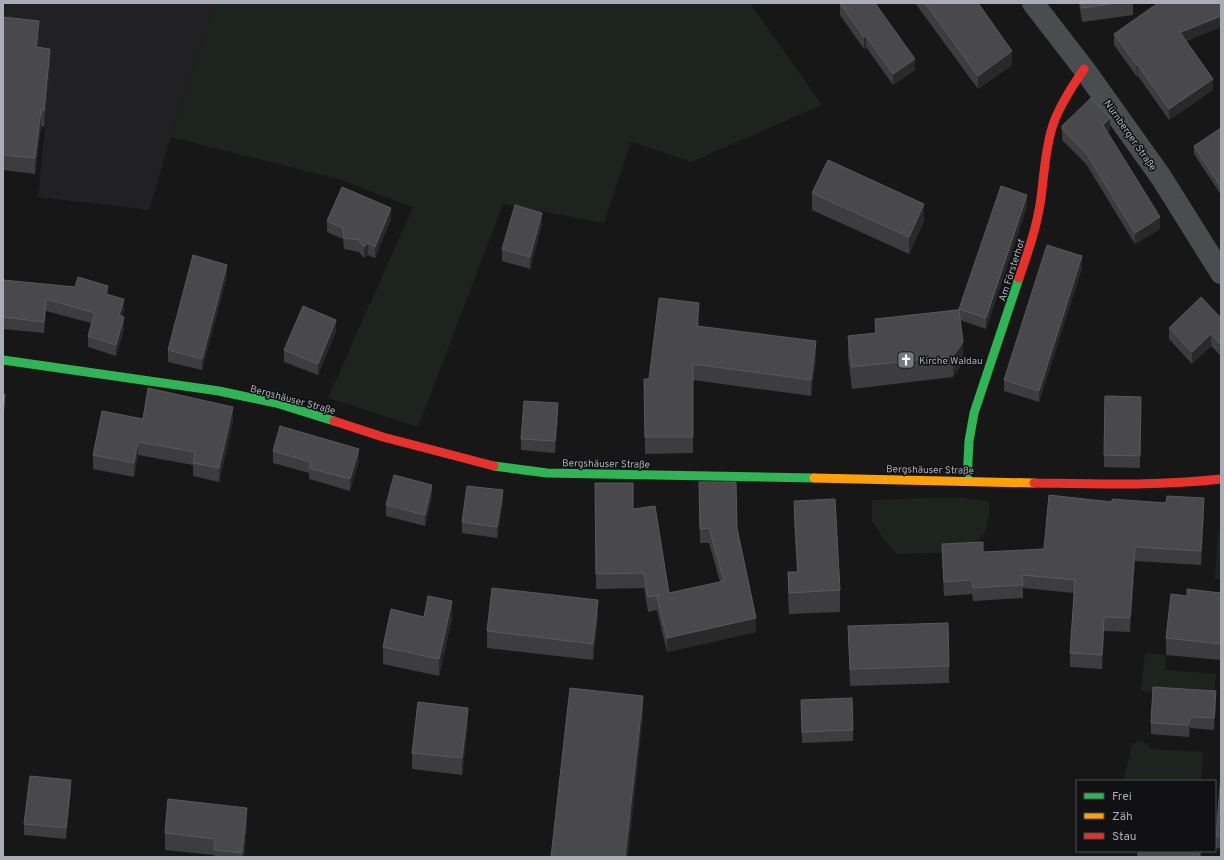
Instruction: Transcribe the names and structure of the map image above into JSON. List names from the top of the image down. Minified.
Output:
{"streets":{"street":["Nürnberger Straße","Am Försterhof","Bergshäuser Straße"]},"crossings":[["Nürnberger Straße","Am Försterhof"],["Am Försterhof","Bergshäuser Straße"]],"places":{"church":["Kirche Waldau"]},"legend":["Frei","Zäh","Stau"]}
